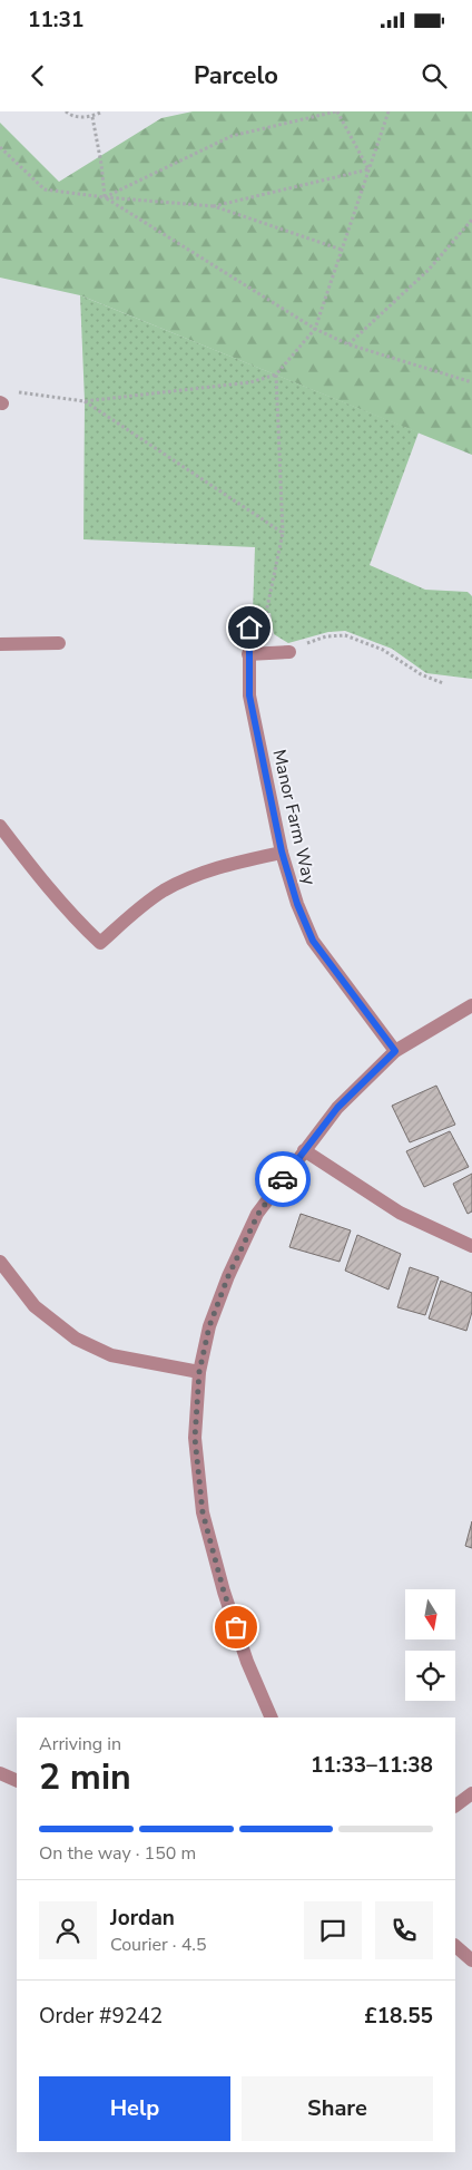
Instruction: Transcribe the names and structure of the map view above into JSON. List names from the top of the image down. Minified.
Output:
{"streets":{"street":["Manor Farm Way"]},"north":"bottom","page":{"status":"11:31","header":"Parcelo","heading":["2 min","Arriving in","11:33–11:38"],"panel":["Jordan","Courier · 4.5","Order #9242","£18.55"],"bar":"On the way · 150 m","buttons":["Help","Share"]}}
